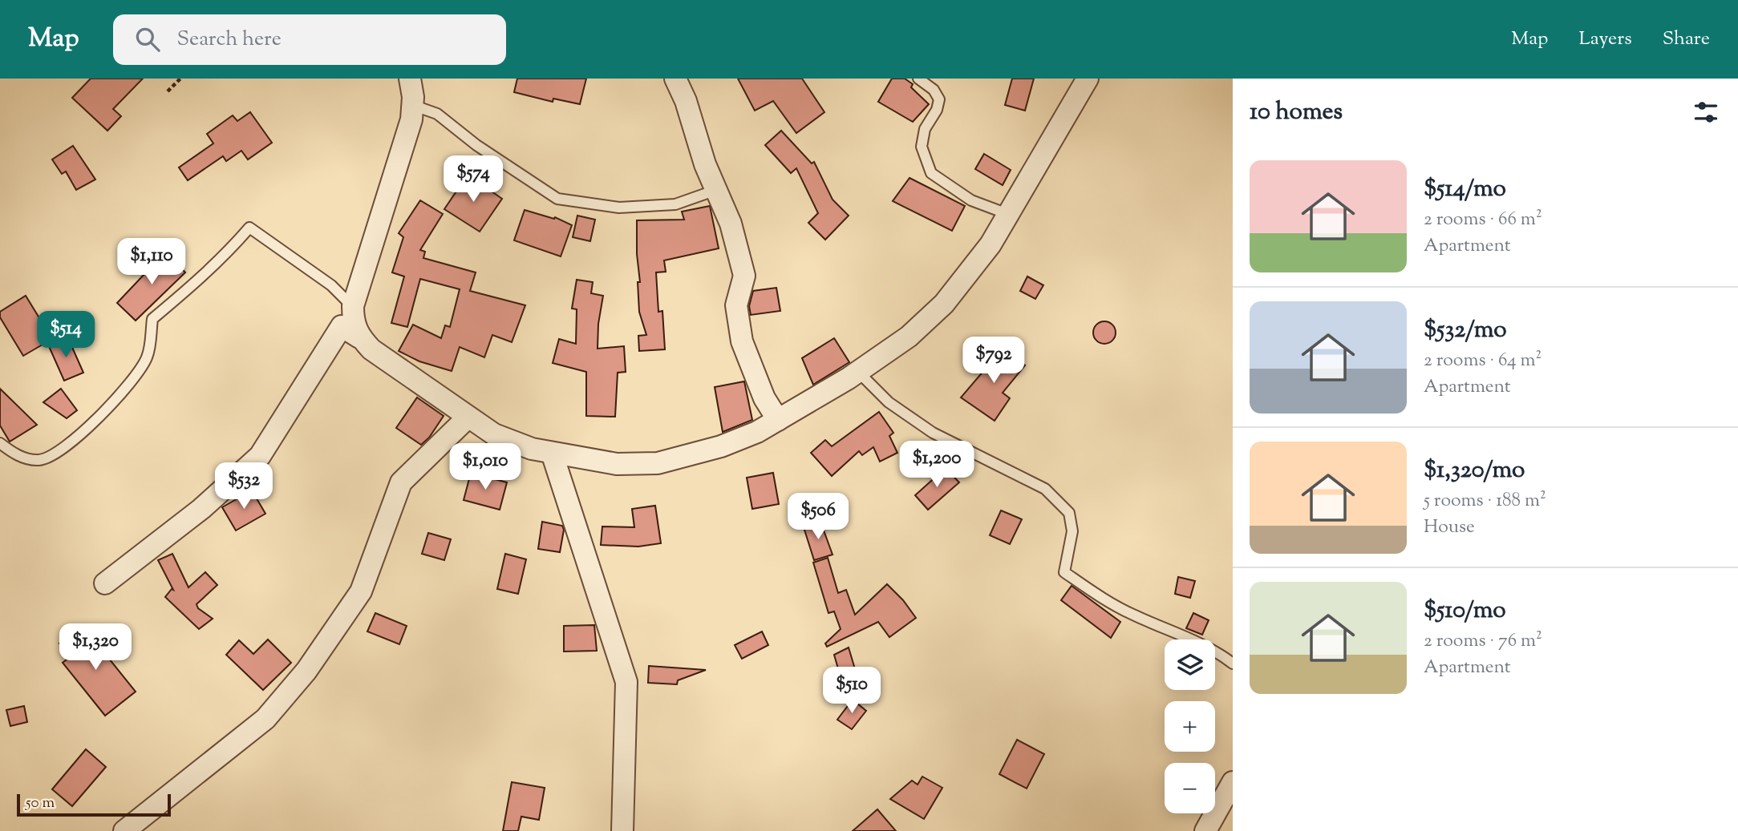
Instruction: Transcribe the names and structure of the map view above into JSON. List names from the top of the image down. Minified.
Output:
{"scale_bar":"50 m","page":{"header":"Map","search":"Search here","nav":["Map","Layers","Share"],"heading":"10 homes","list":[{"name":"$514/mo","note":"2 rooms · 66 m² · Apartment"},{"name":"$532/mo","note":"2 rooms · 64 m² · Apartment"},{"name":"$1,320/mo","note":"5 rooms · 188 m² · House"},{"name":"$510/mo","note":"2 rooms · 76 m² · Apartment"}],"price":["$574","$1,110","$514","$792","$1,200","$1,010","$532","$506","$1,320","$510"],"map_buttons":["+","−"],"scale":"50 m"}}
